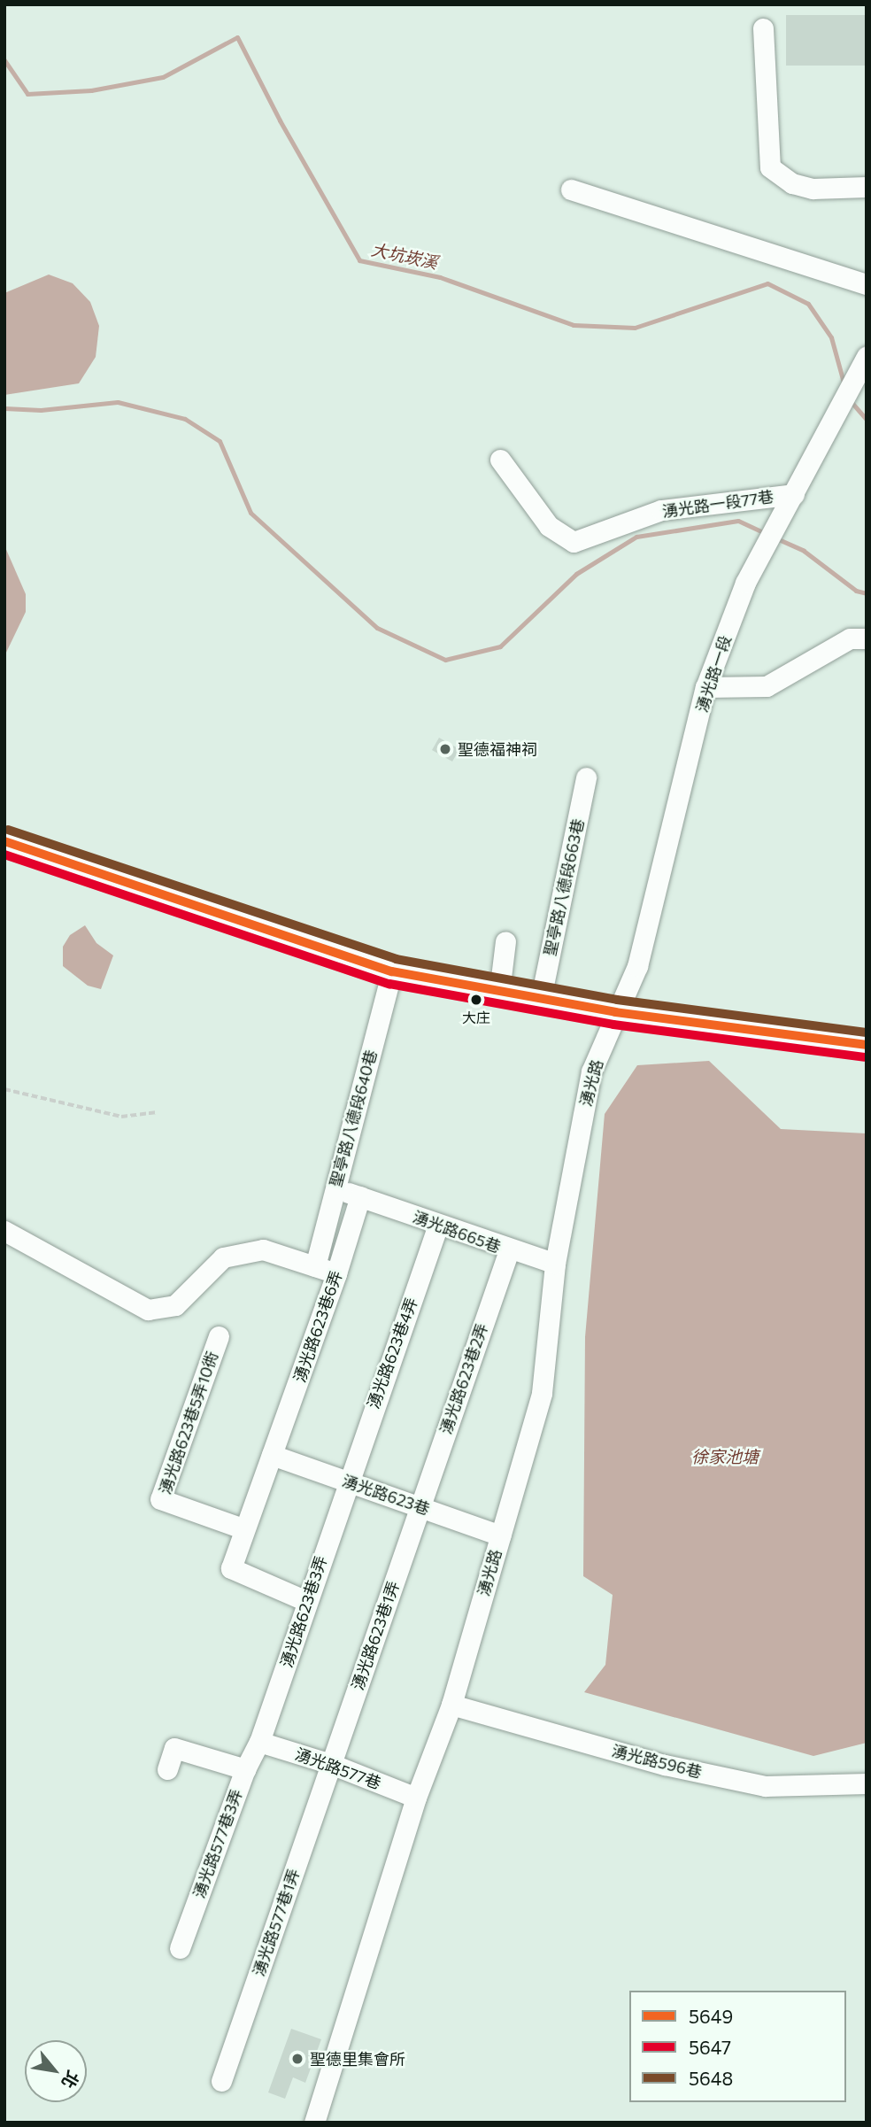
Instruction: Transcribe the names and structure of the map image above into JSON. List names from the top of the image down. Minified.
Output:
{"streets":{"street":["湧光路一段77巷","湧光路一段","聖亭路八德段663巷","湧光路","聖亭路八德段640巷","湧光路665巷","湧光路623巷6弄","湧光路623巷4弄","湧光路623巷2弄","湧光路623巷5弄10衖","湧光路623巷","湧光路623巷3弄","湧光路623巷1弄","湧光路596巷","湧光路577巷","湧光路577巷3弄","湧光路577巷1弄"]},"crossings":[["湧光路一段77巷","湧光路一段"],["湧光路一段","湧光路"],["湧光路","湧光路665巷"],["湧光路","湧光路623巷"],["湧光路","湧光路596巷"],["湧光路","湧光路577巷"],["聖亭路八德段640巷","湧光路665巷"],["湧光路665巷","湧光路623巷6弄"],["湧光路665巷","湧光路623巷4弄"],["湧光路665巷","湧光路623巷2弄"],["湧光路623巷6弄","湧光路623巷5弄10衖"],["湧光路623巷6弄","湧光路623巷"],["湧光路623巷6弄","湧光路623巷3弄"],["湧光路623巷4弄","湧光路623巷"],["湧光路623巷4弄","湧光路623巷3弄"],["湧光路623巷2弄","湧光路623巷"],["湧光路623巷2弄","湧光路623巷1弄"],["湧光路623巷","湧光路623巷3弄"],["湧光路623巷","湧光路623巷1弄"],["湧光路623巷3弄","湧光路577巷"],["湧光路623巷3弄","湧光路577巷3弄"],["湧光路623巷1弄","湧光路577巷"],["湧光路623巷1弄","湧光路577巷1弄"],["湧光路577巷","湧光路577巷3弄"],["湧光路577巷","湧光路577巷1弄"]],"water":["大坑崁溪","徐家池塘"],"places":["聖德福神祠","大庄","聖德里集會所"],"lines":["transit line 5648","transit line 5649","transit line 5647"],"legend":["5649","5647","5648"],"north":"bottom right"}
